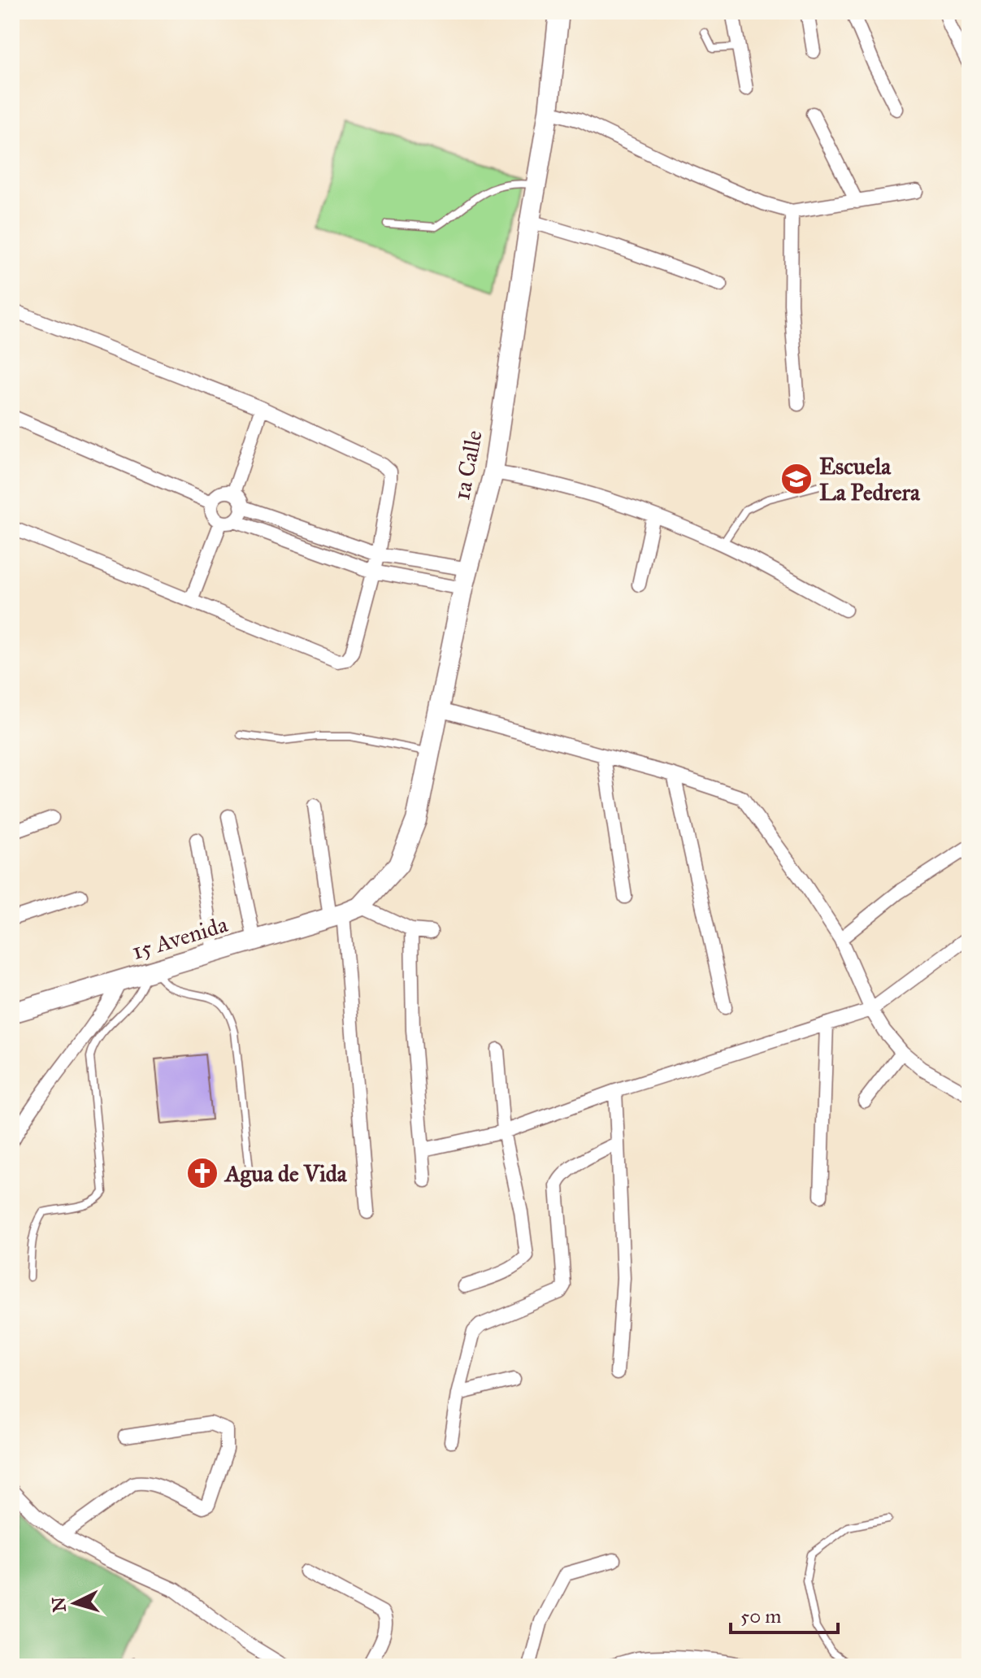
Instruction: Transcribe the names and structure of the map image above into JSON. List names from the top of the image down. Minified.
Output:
{"streets":{"street":["1a Calle","15 Avenida"]},"crossings":[["1a Calle","15 Avenida"]],"places":{"school or university":["Escuela La Pedrera"],"church":["Agua de Vida"]},"scale_bar":"50 m","north":"left"}
